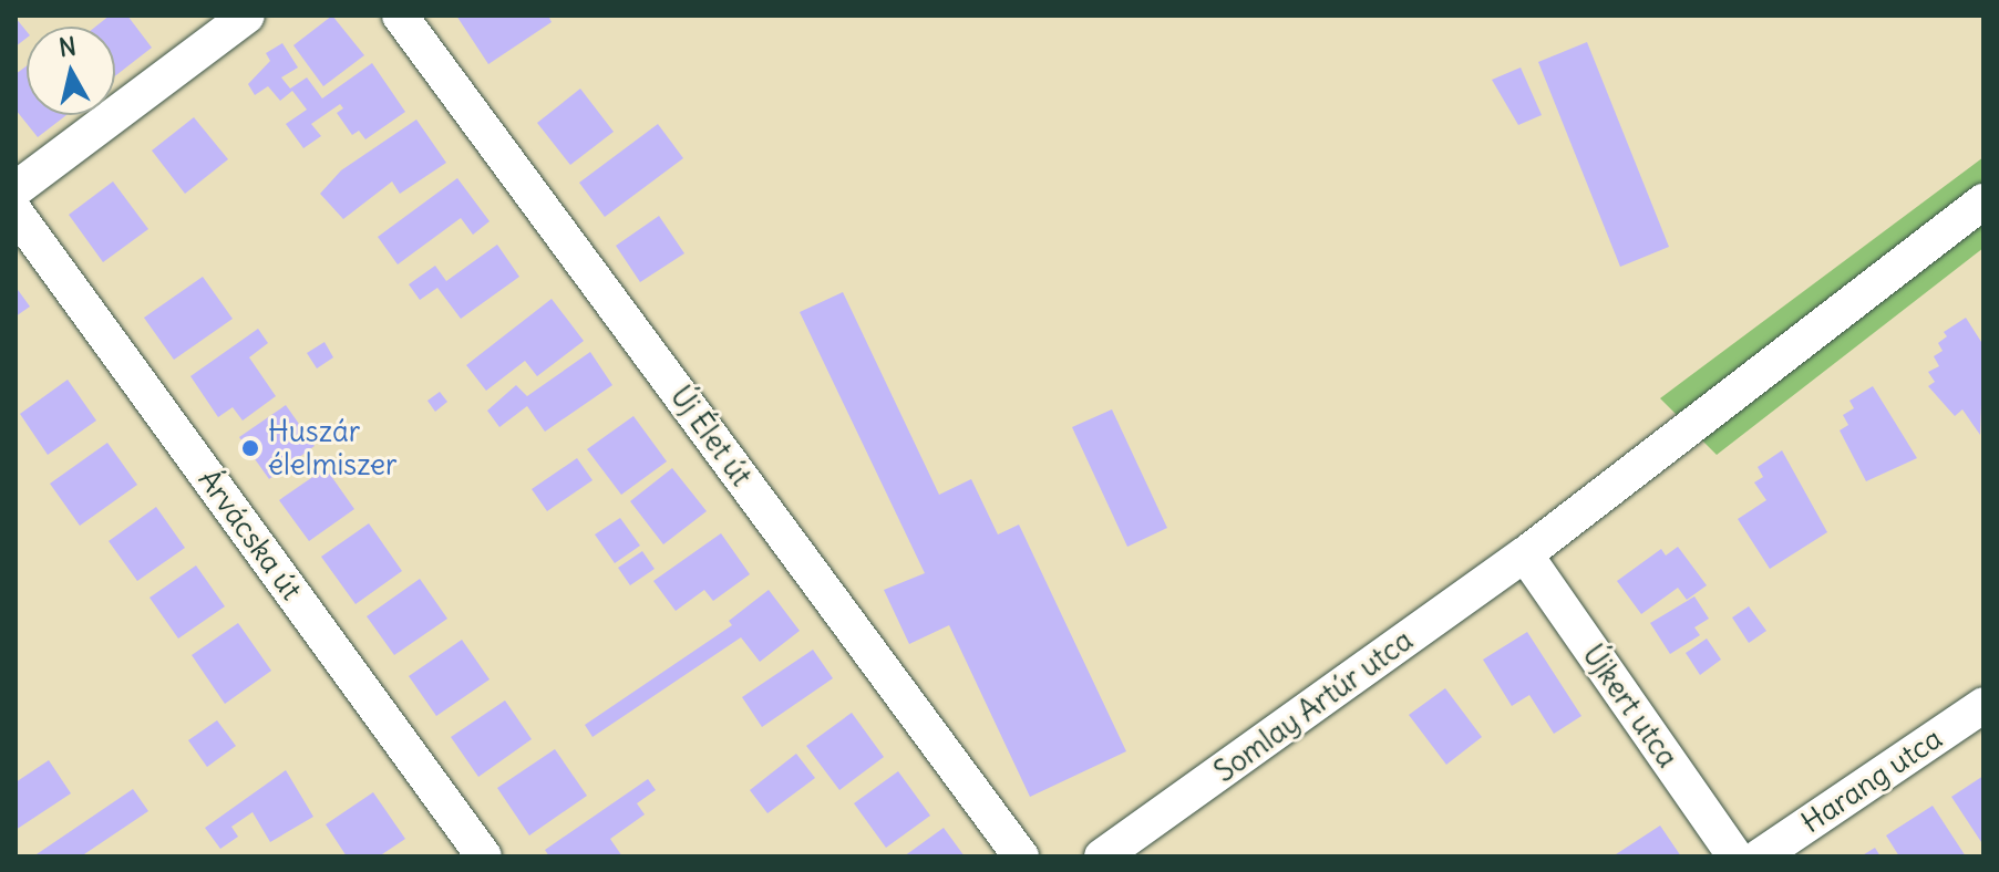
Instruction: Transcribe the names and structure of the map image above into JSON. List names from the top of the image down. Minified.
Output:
{"streets":{"street":["Új Élet út","Árvácska út","Somlay Artúr utca","Újkert utca","Harang utca"]},"crossings":[["Somlay Artúr utca","Újkert utca"]],"places":["Huszár élelmiszer"],"north":"top"}
